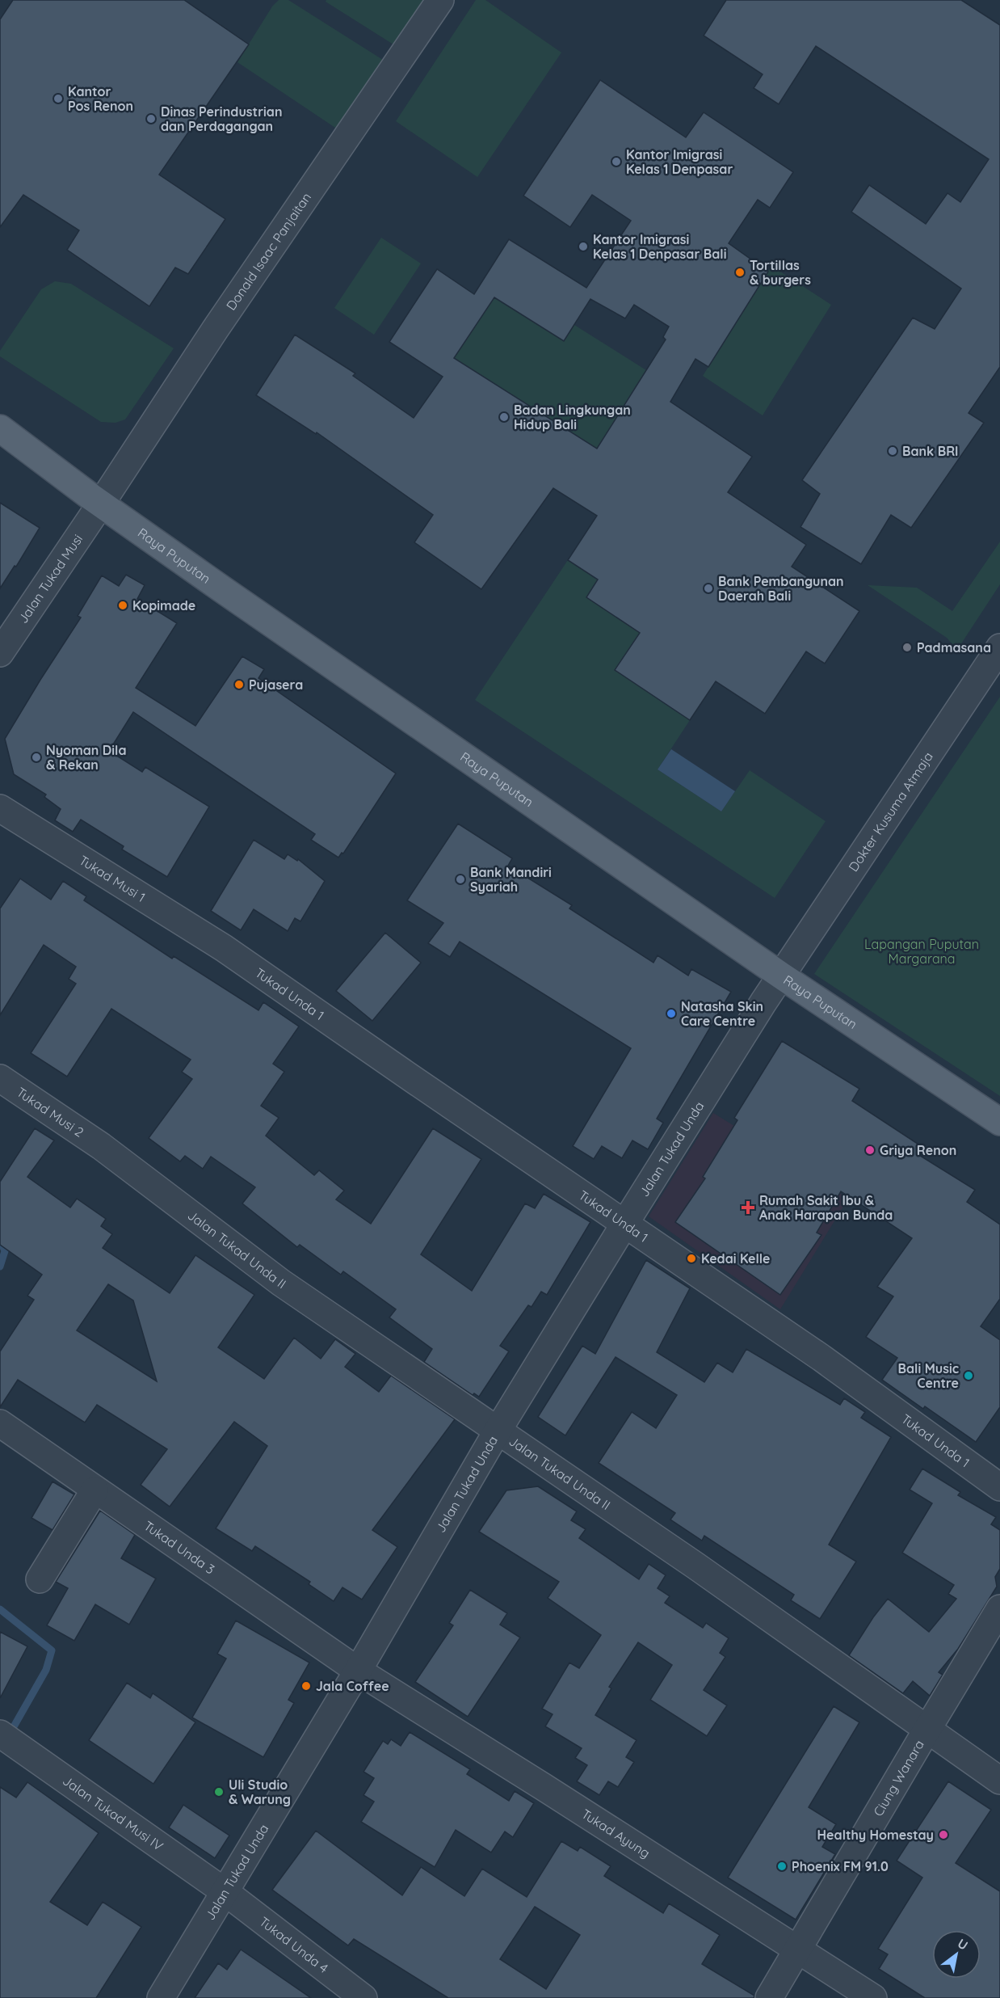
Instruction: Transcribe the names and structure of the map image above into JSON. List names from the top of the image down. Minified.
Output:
{"streets":{"main road":["Raya Puputan"],"street":["Donald Isaac Panjaitan","Jalan Tukad Musi","Dokter Kusuma Atmaja","Tukad Musi 1","Tukad Unda 1","Tukad Musi 2","Jalan Tukad Unda","Jalan Tukad Unda II","Tukad Unda 3","Ciung Wanara","Jalan Tukad Musi IV","Tukad Ayung","Tukad Unda 4"]},"crossings":[["Donald Isaac Panjaitan","Raya Puputan"],["Donald Isaac Panjaitan","Jalan Tukad Musi"],["Raya Puputan","Jalan Tukad Musi"],["Raya Puputan","Dokter Kusuma Atmaja"],["Raya Puputan","Jalan Tukad Unda"],["Dokter Kusuma Atmaja","Jalan Tukad Unda"],["Tukad Musi 1","Tukad Unda 1"],["Tukad Unda 1","Jalan Tukad Unda"],["Tukad Musi 2","Jalan Tukad Unda II"],["Jalan Tukad Unda","Jalan Tukad Unda II"],["Jalan Tukad Unda","Tukad Unda 3"],["Jalan Tukad Unda","Jalan Tukad Musi IV"],["Jalan Tukad Unda","Tukad Ayung"],["Jalan Tukad Unda","Tukad Unda 4"],["Jalan Tukad Unda II","Ciung Wanara"],["Tukad Unda 3","Tukad Ayung"],["Ciung Wanara","Tukad Ayung"],["Jalan Tukad Musi IV","Tukad Unda 4"]],"parks":["Lapangan Puputan Margarana"],"places":{"other":["Kantor Pos Renon","Dinas Perindustrian dan Perdagangan","Kantor Imigrasi Kelas 1 Denpasar","Kantor Imigrasi Kelas 1 Denpasar Bali","Tortillas & burgers","Badan Lingkungan Hidup Bali","Bank BRI","Bank Pembangunan Daerah Bali","Kopimade","Padmasana","Pujasera","Nyoman Dila & Rekan","Bank Mandiri Syariah","Natasha Skin Care Centre","Griya Renon","Kedai Kelle","Bali Music Centre","Jala Coffee","Uli Studio & Warung","Healthy Homestay","Phoenix FM 91.0"],"health":["Rumah Sakit Ibu & Anak Harapan Bunda"]},"north":"top right"}
